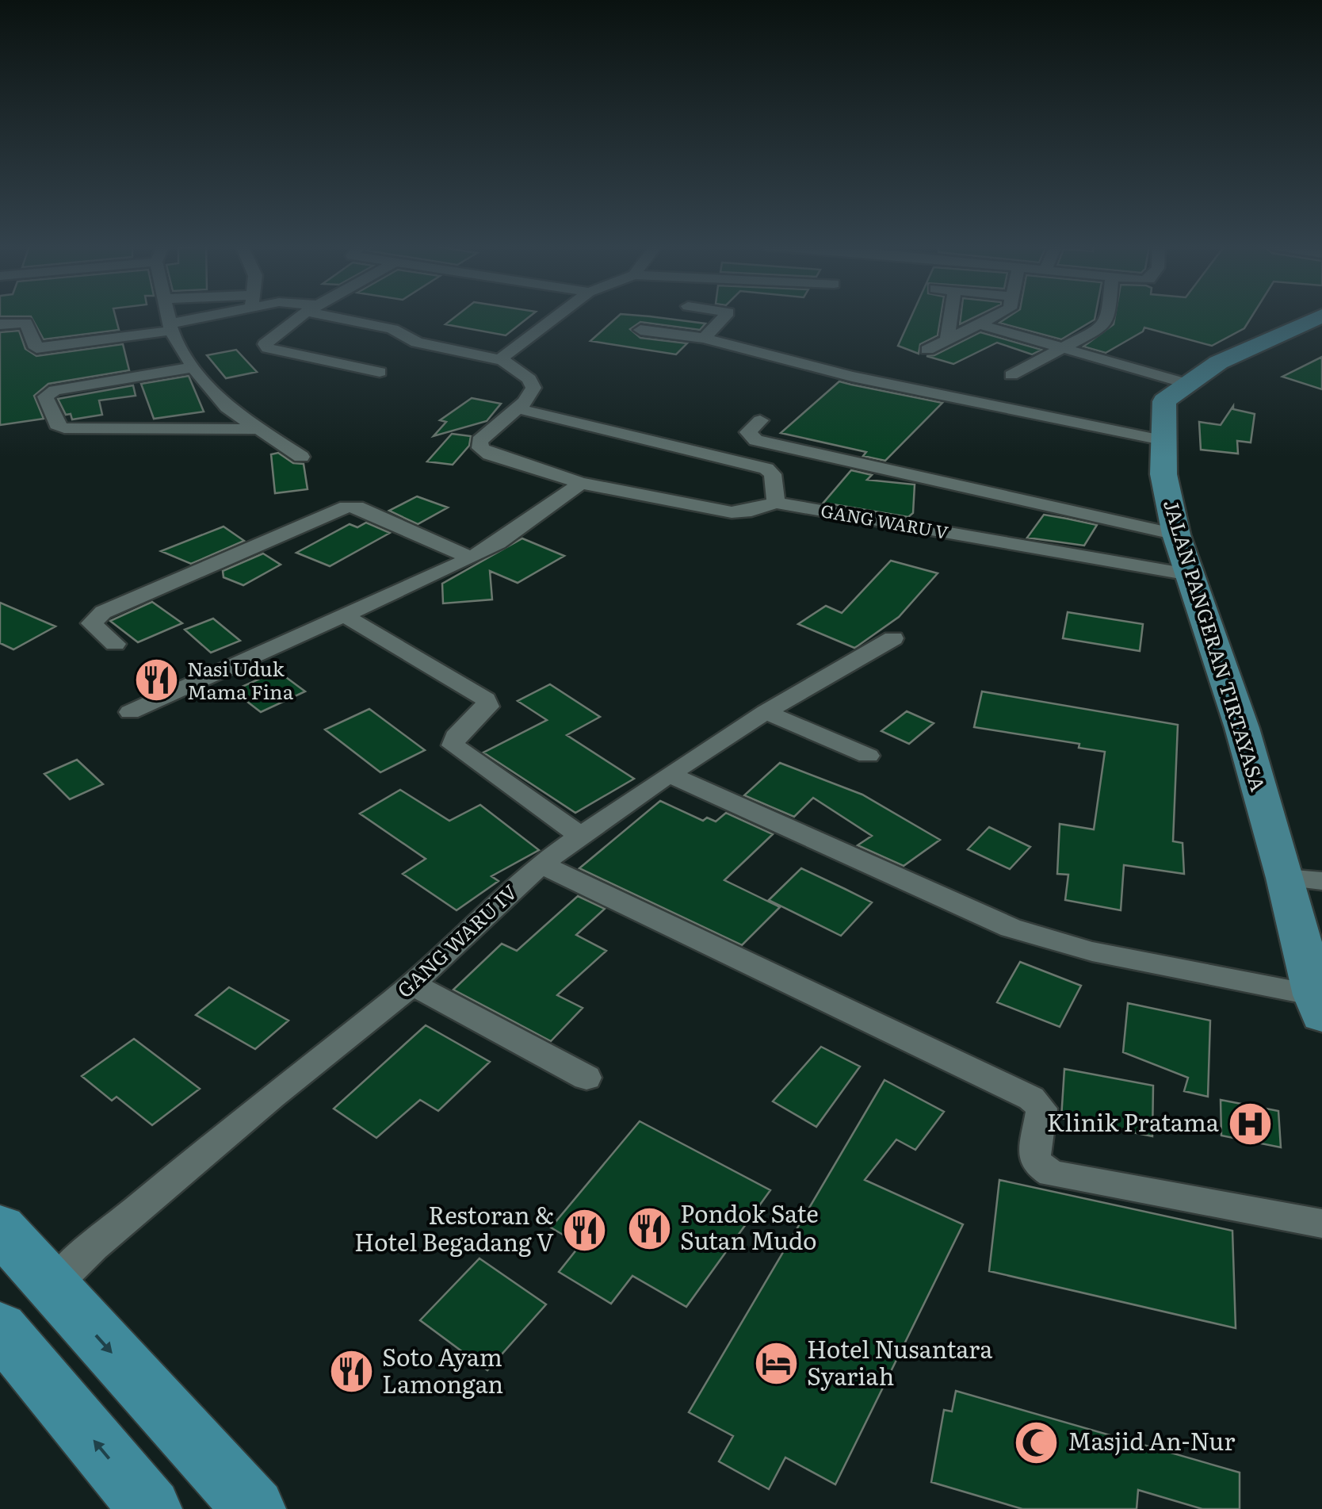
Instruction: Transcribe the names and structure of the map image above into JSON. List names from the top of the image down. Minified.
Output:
{"streets":{"main road":["JALAN PANGERAN TIRTAYASA"],"street":["GANG WARU V","GANG WARU IV"]},"crossings":[["GANG WARU V","JALAN PANGERAN TIRTAYASA"]],"places":{"restaurant":["Nasi Uduk Mama Fina","Pondok Sate Sutan Mudo","Restoran & Hotel Begadang V","Soto Ayam Lamongan"],"hospital":["Klinik Pratama"],"hotel":["Hotel Nusantara Syariah"],"mosque":["Masjid An-Nur"]}}
